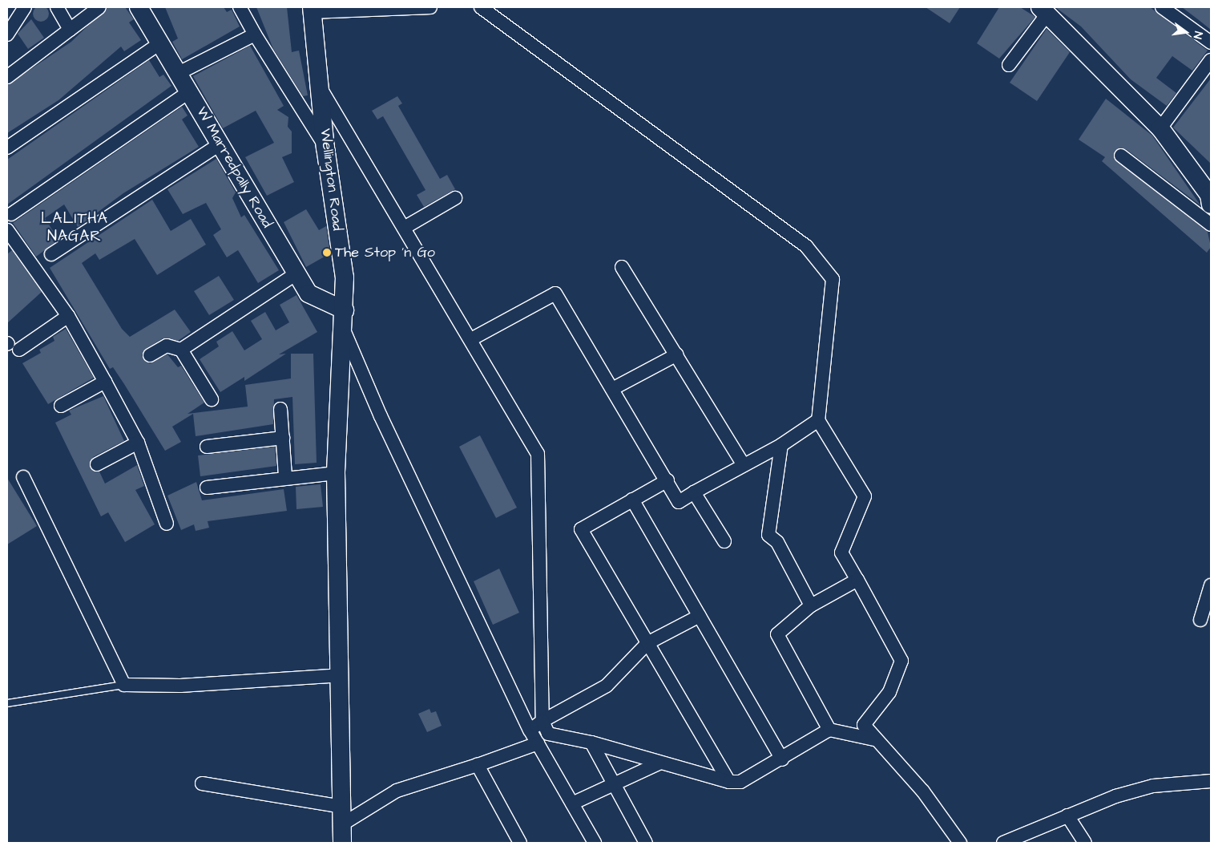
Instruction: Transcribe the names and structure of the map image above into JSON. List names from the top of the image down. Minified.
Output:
{"streets":{"main road":["W Marredpally Road","Wellington Road"]},"crossings":[["W Marredpally Road","Wellington Road"]],"districts":["LALITHA NAGAR"],"places":["The Stop 'n Go"],"north":"right"}
